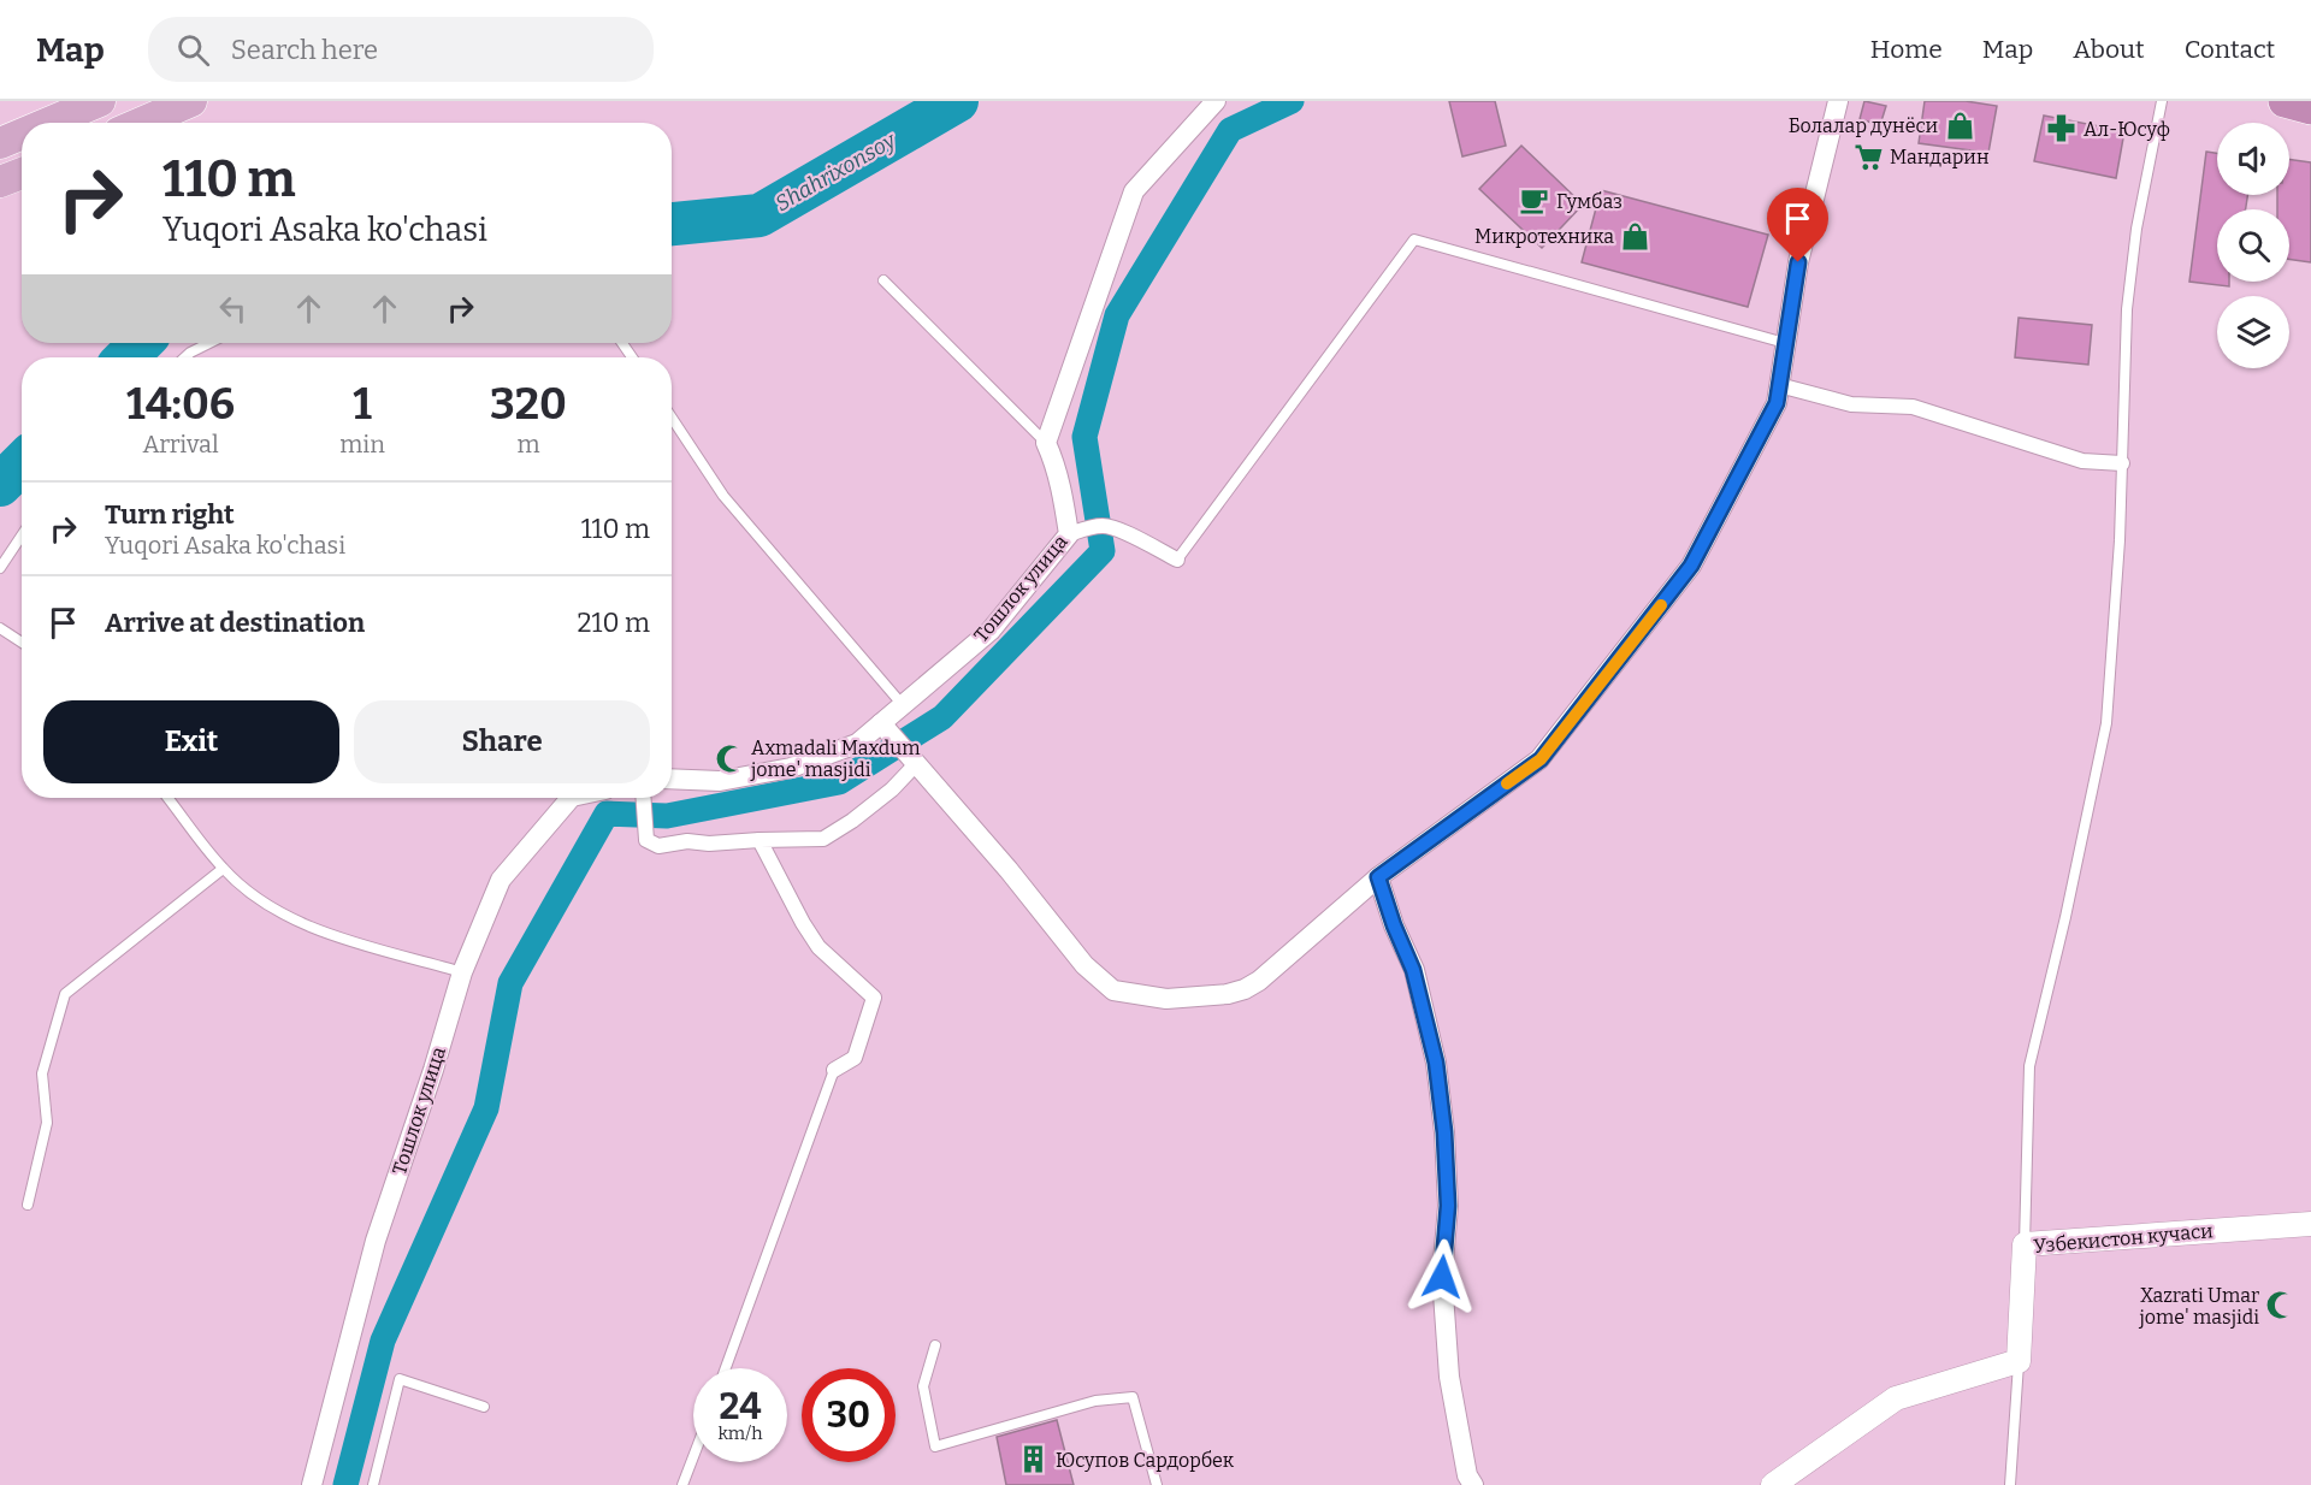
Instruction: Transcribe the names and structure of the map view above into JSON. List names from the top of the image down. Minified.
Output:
{"streets":{"street":["Тошлок улица","Узбекистон кучаси"]},"water":["Shahrixonsoy"],"places":{"shop":["Болалар дунёси","Микротехника"],"pharmacy":["Ал-Юсуф"],"supermarket":["Мандарин"],"cafe":["Гумбаз"],"mosque":["Axmadali Maxdum jome' masjidi","Xazrati Umar jome' masjidi"],"building":["Юсупов Сардорбек"]},"page":{"header":"Map","search":"Search here","nav":["Home","Map","About","Contact"],"turn":["110 m","Yuqori Asaka ko'chasi"],"eta":["14:06","Arrival","1","min","320","m"],"list":[{"name":"Turn right","note":"Yuqori Asaka ko'chasi","value":"110 m"},{"name":"Arrive at destination","value":"210 m"}],"buttons":["Exit","Share"],"speed":"24 km/h","limit":"30"}}
